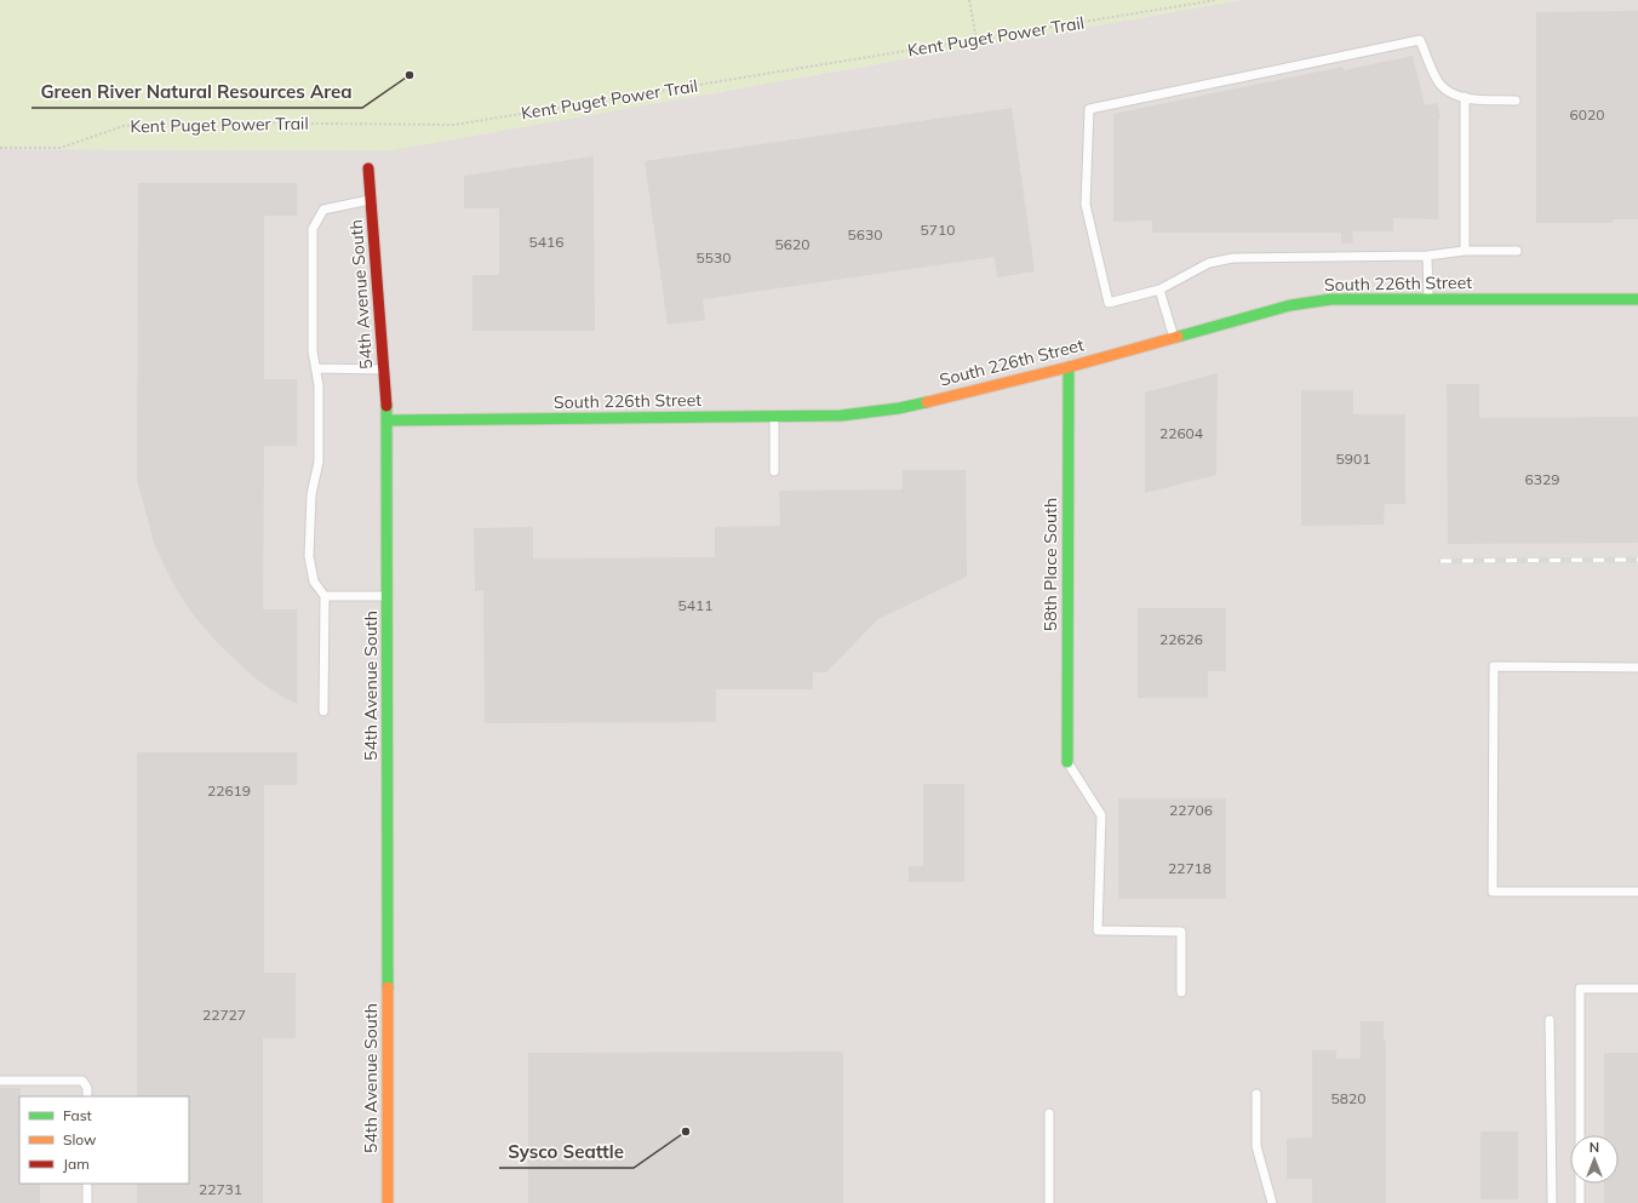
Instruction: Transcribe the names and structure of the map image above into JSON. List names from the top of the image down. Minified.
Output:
{"streets":{"street":["South 226th Street","54th Avenue South","58th Place South"],"path":["Kent Puget Power Trail"]},"crossings":[["South 226th Street","54th Avenue South"],["South 226th Street","58th Place South"]],"places":["Green River Natural Resources Area","Sysco Seattle"],"house_numbers":["6020","5710","5630","5416","5620","5530","22604","5901","6329","5411","22626","22619","22706","22718","22727","5820","22731"],"legend":["Fast","Slow","Jam"],"north":"top"}
